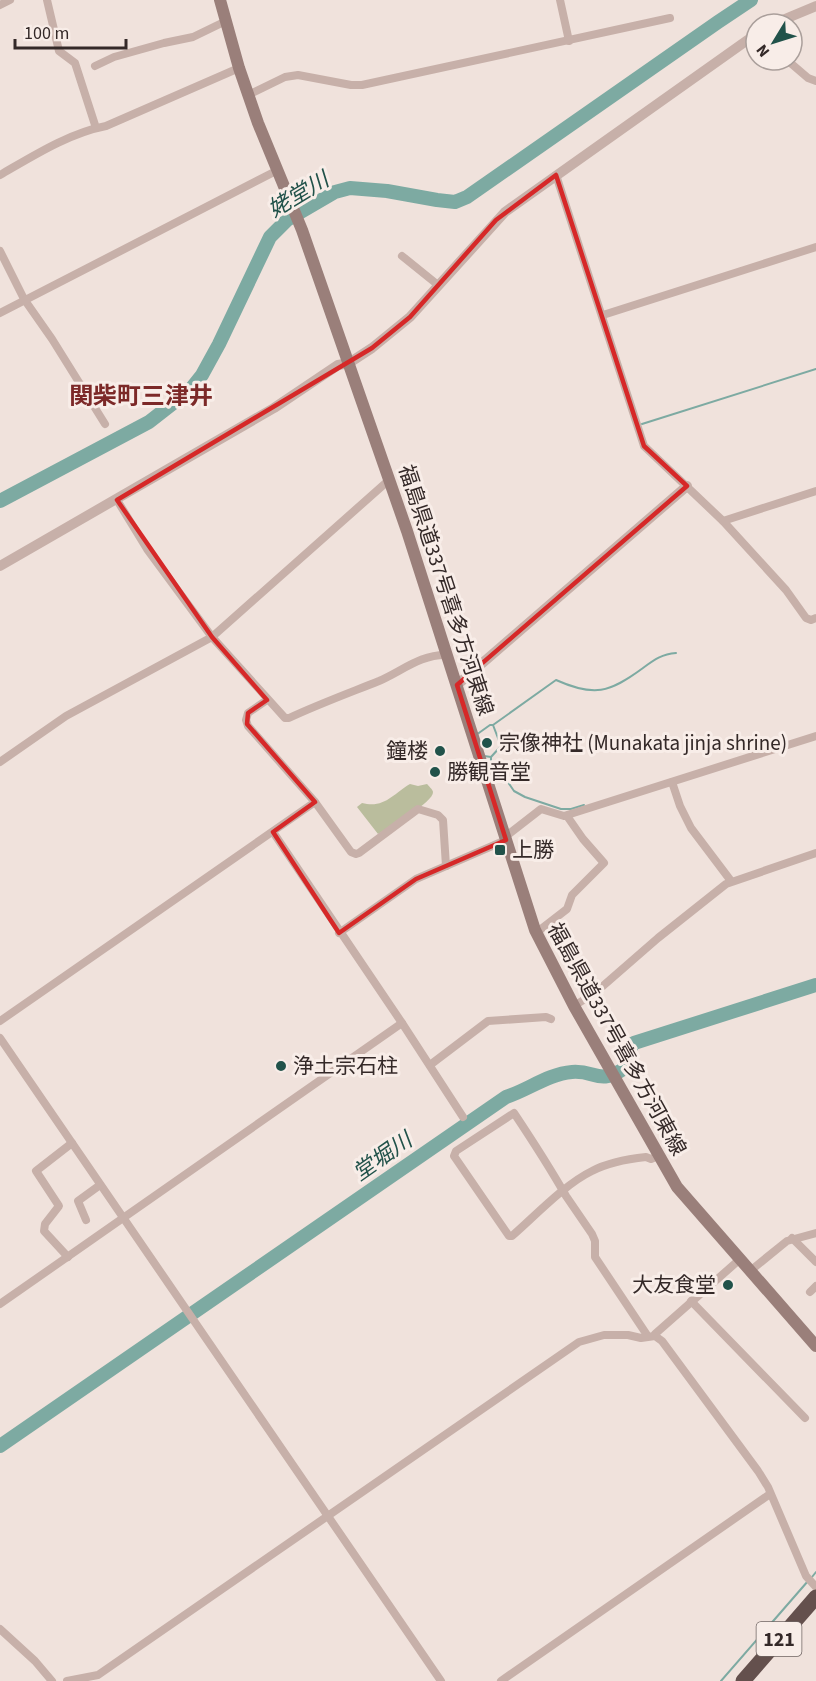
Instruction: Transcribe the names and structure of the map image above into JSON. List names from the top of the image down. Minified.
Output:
{"streets":{"highway":["121"],"main road":["福島県道337号喜多方河東線"]},"districts":["関柴町三津井"],"water":["姥堂川","堂堀川"],"places":{"other":["宗像神社 (Munakata jinja shrine)","鐘楼","勝観音堂","浄土宗石柱","大友食堂"],"transit":["上勝"]},"scale_bar":"100 m","north":"bottom left"}
